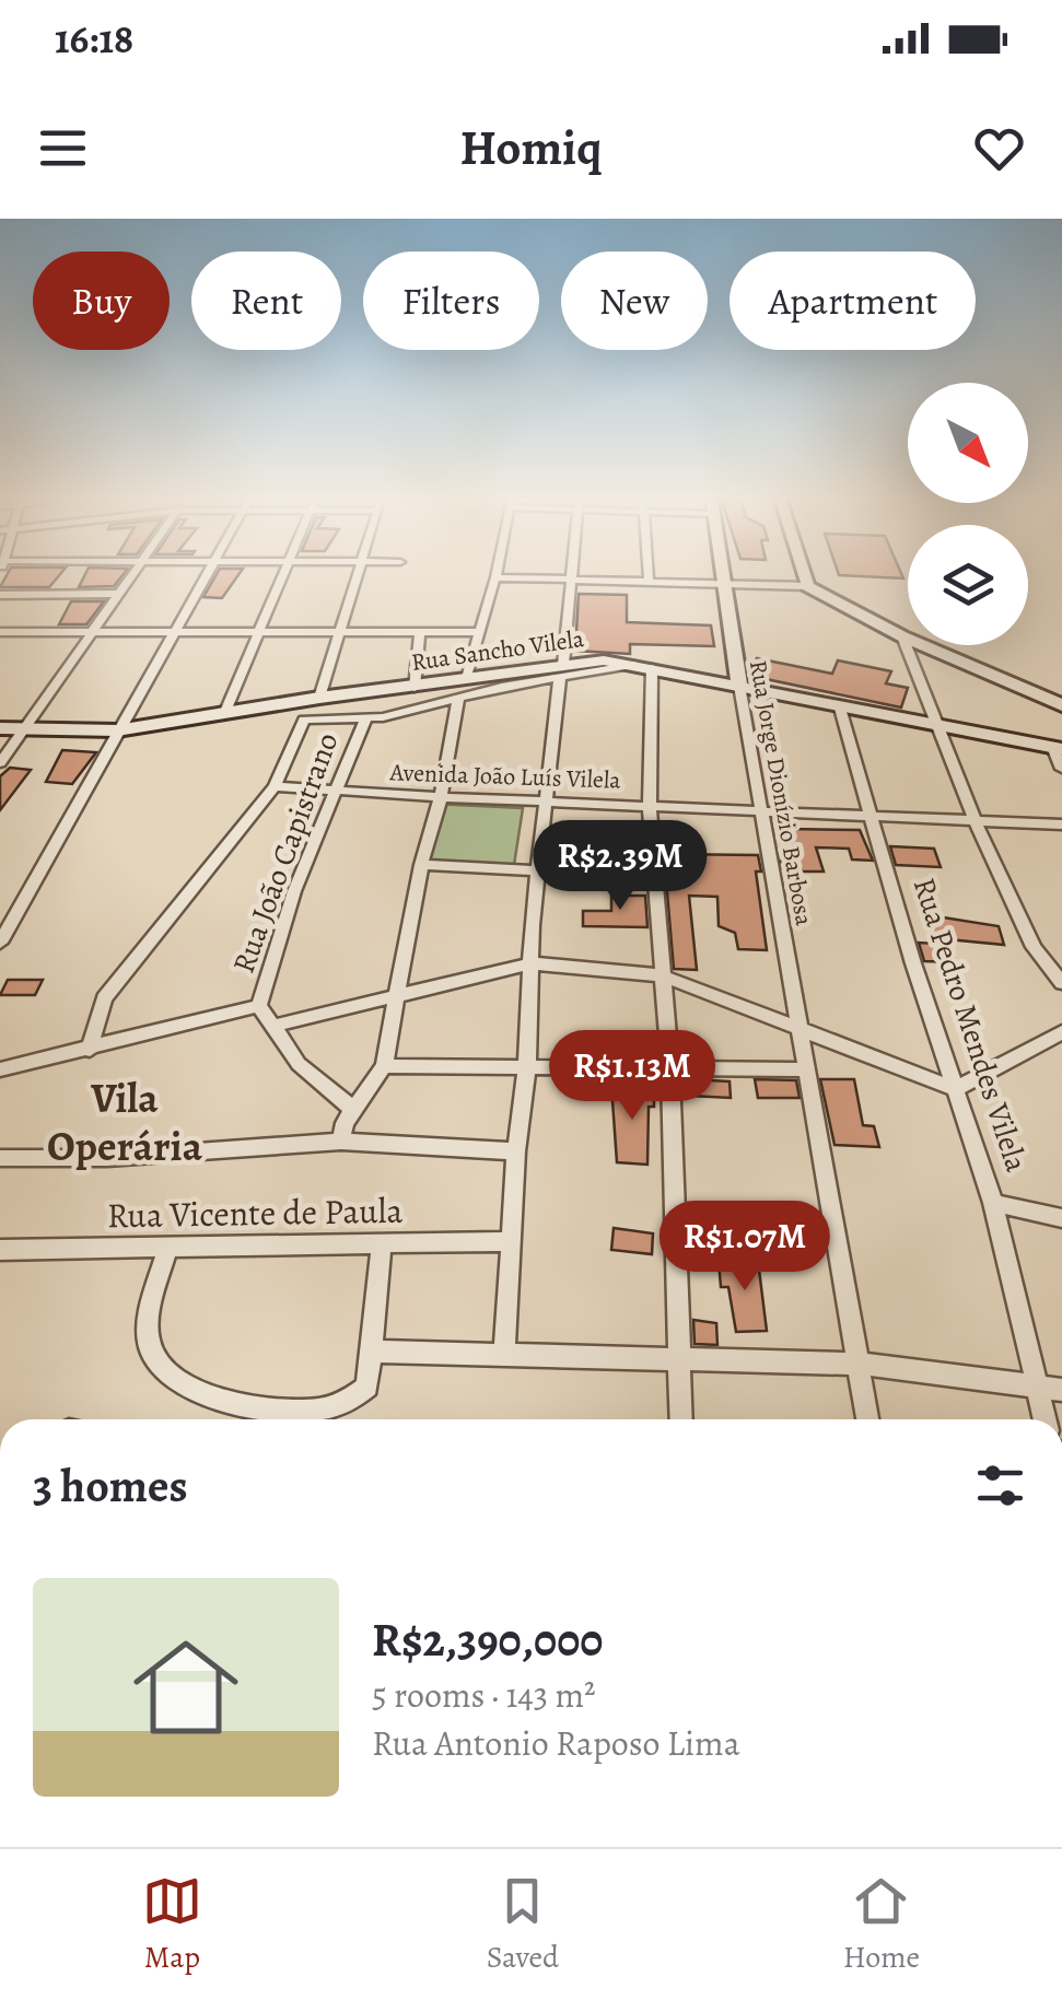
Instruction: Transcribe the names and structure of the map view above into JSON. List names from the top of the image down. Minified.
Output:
{"streets":{"main road":["Rua Sancho Vilela","Rua Jorge Dionízio Barbosa"],"street":["Avenida João Luís Vilela","Rua João Capistrano","Rua Pedro Mendes Vilela","Rua Vicente de Paula"]},"crossings":[["Rua Sancho Vilela","Rua Jorge Dionízio Barbosa"],["Rua Sancho Vilela","Rua Pedro Mendes Vilela"],["Avenida João Luís Vilela","Rua Jorge Dionízio Barbosa"],["Avenida João Luís Vilela","Rua João Capistrano"],["Avenida João Luís Vilela","Rua Pedro Mendes Vilela"]],"districts":["Vila Operária"],"north":"bottom right","page":{"status":"16:18","header":"Homiq","chip":["Buy","Rent","Filters","New","Apartment"],"price":["R$2.39M","R$1.13M","R$1.07M"],"heading":"3 homes","list":[{"name":"R$2,390,000","note":"5 rooms · 143 m² · Rua Antonio Raposo Lima"}],"tabs":["Map","Saved","Home"]}}
